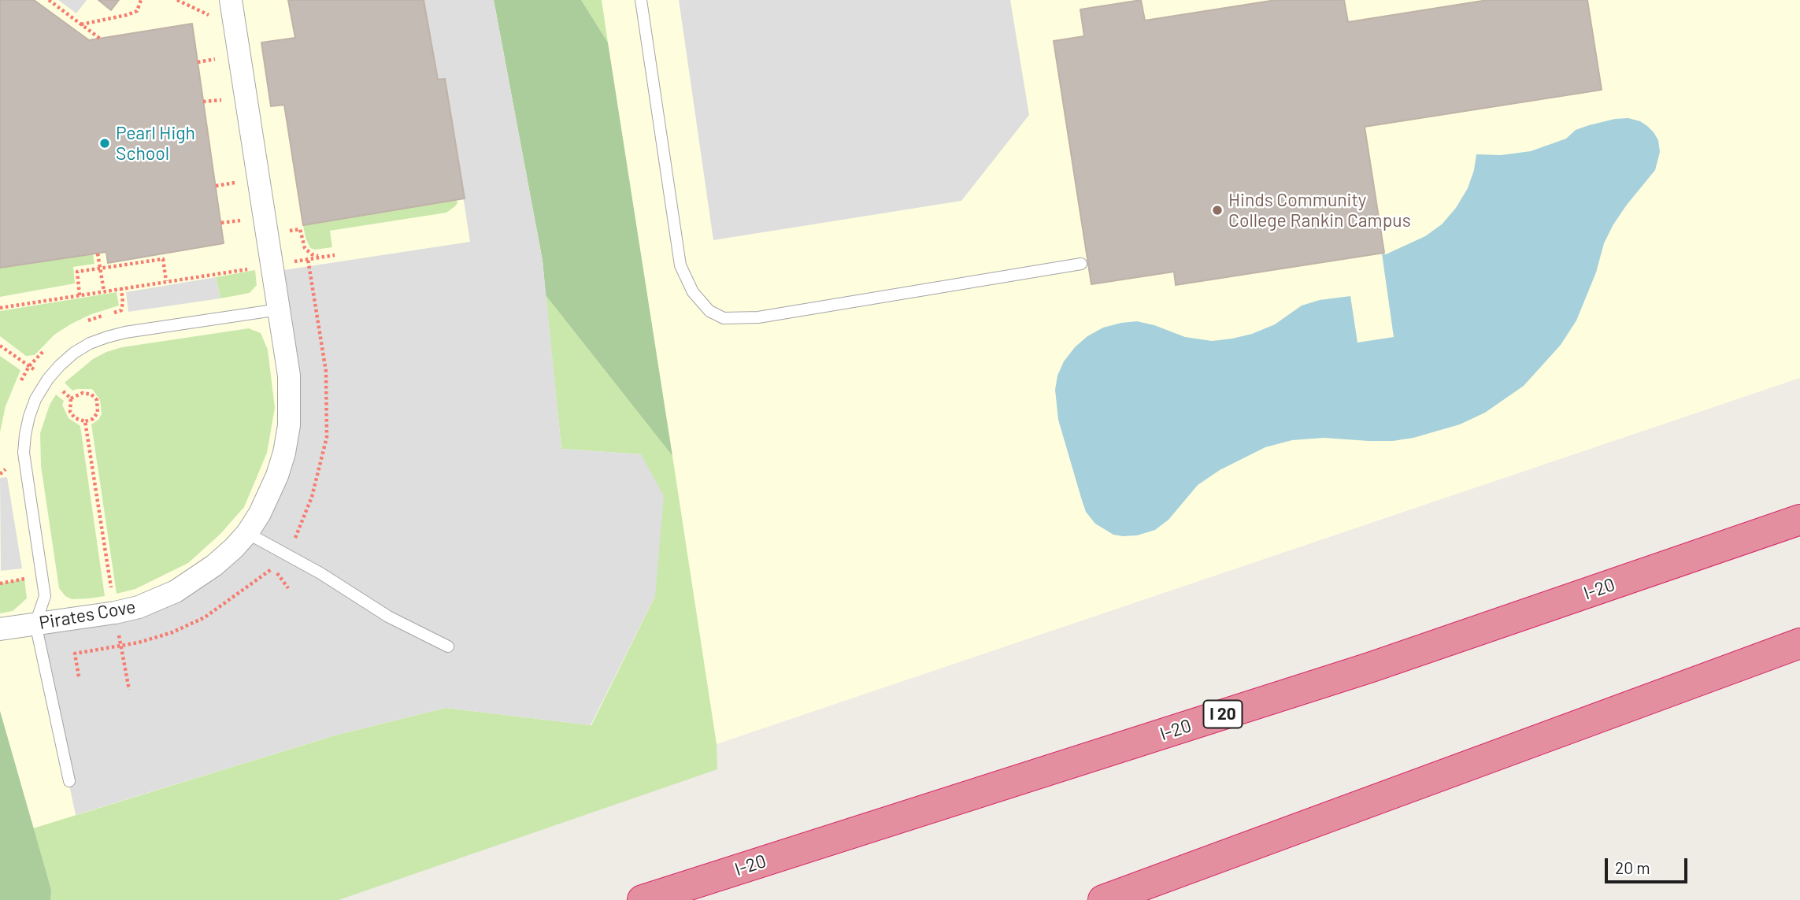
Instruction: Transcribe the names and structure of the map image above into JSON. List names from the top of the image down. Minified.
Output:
{"streets":{"highway":["I-20","I 20"],"street":["Pirates Cove"]},"places":["Pearl High School","Hinds Community College Rankin Campus"],"scale_bar":"20 m"}
